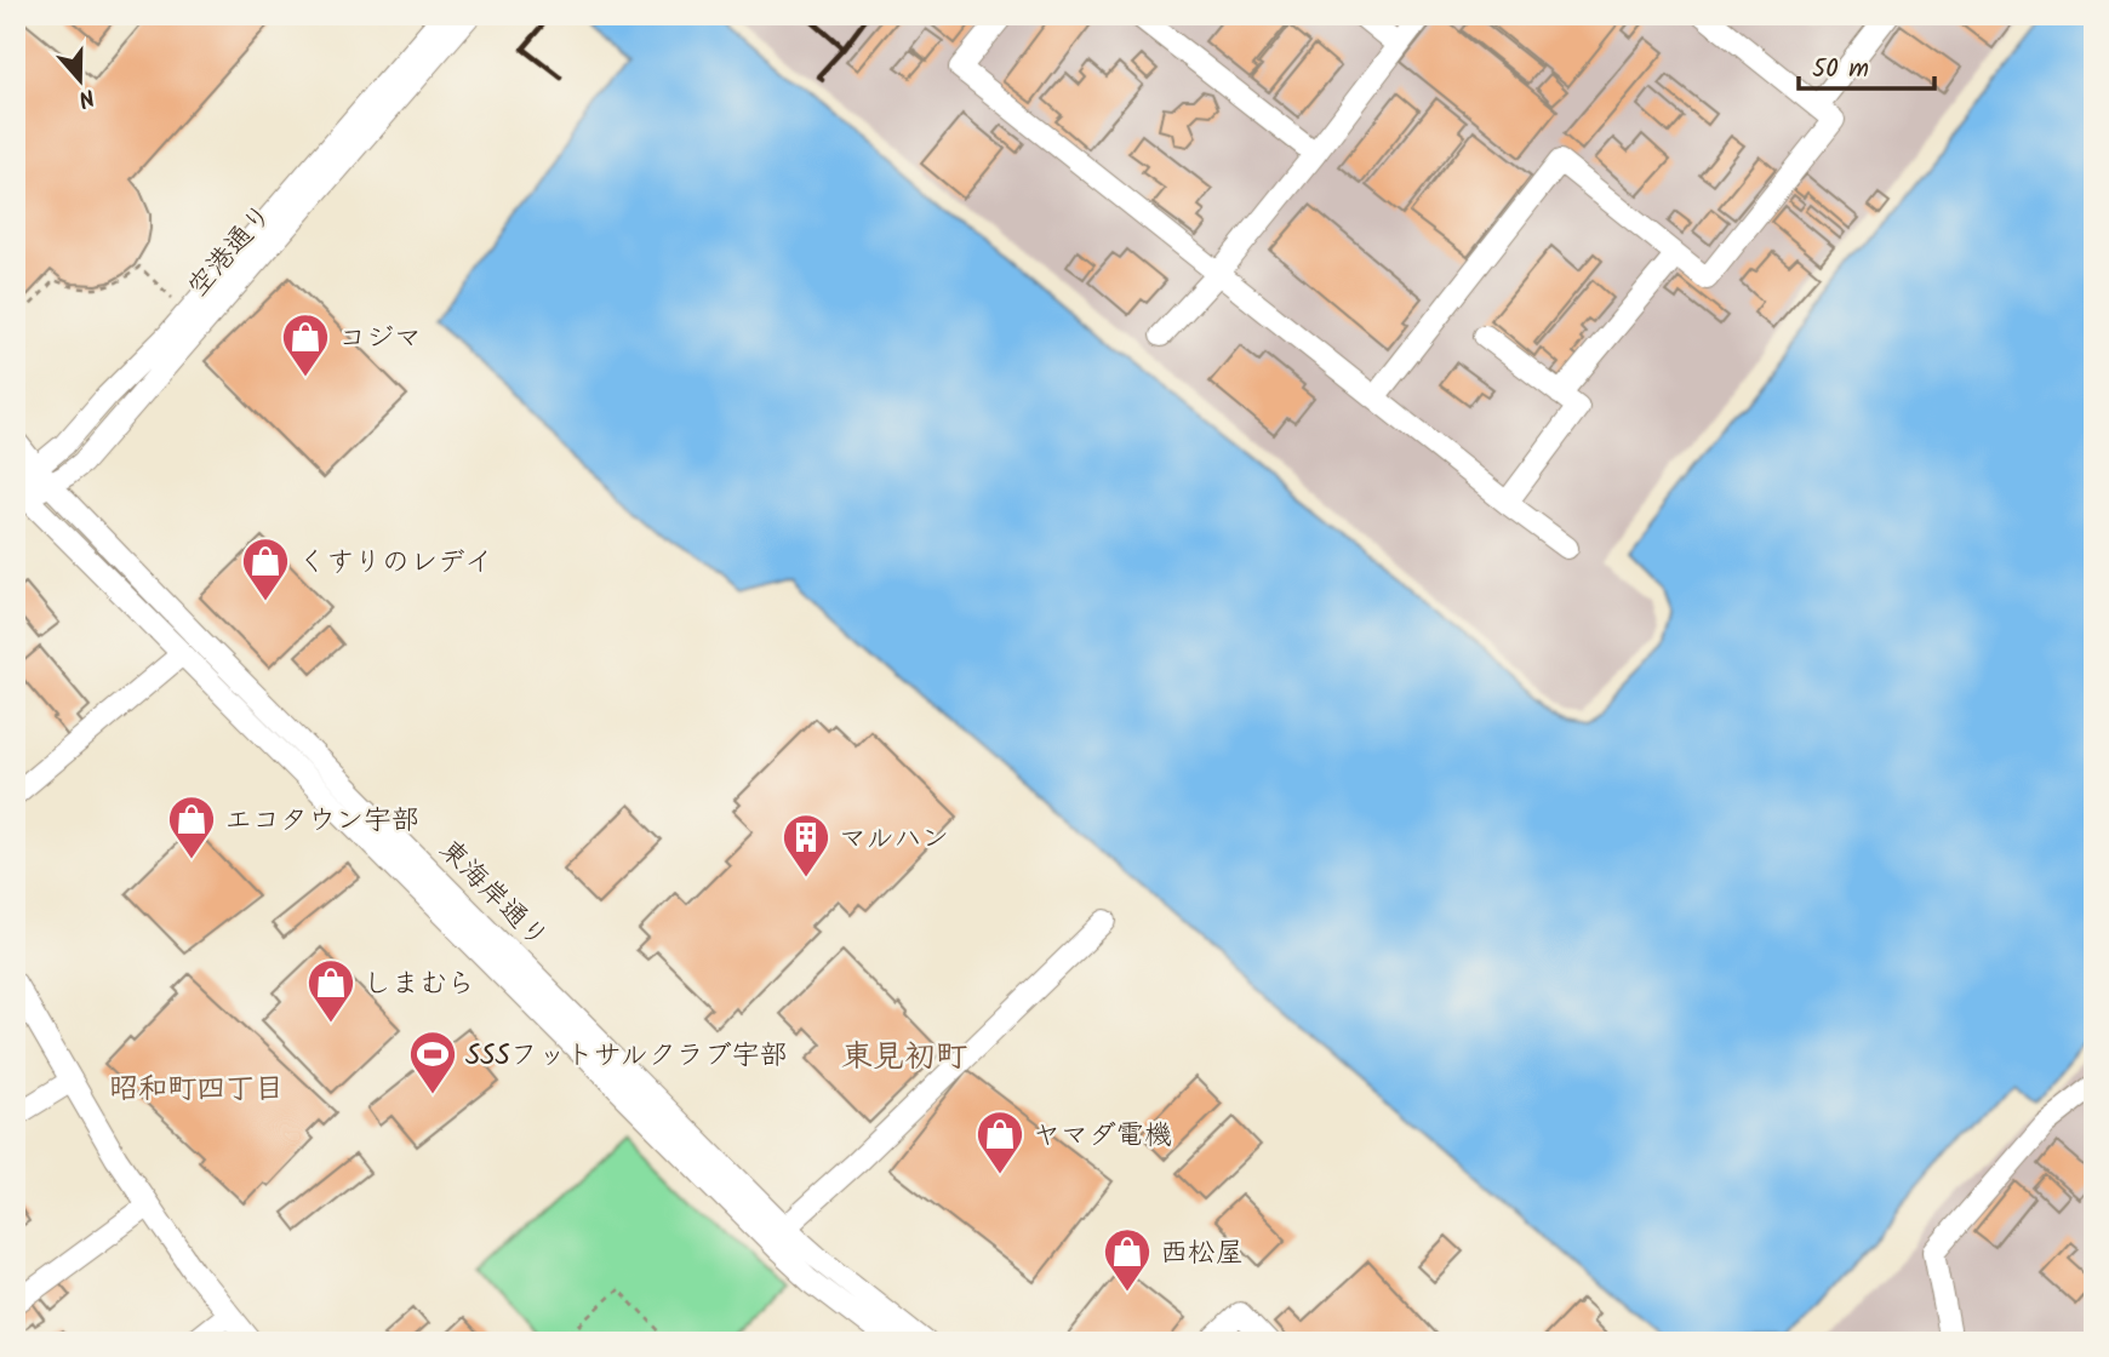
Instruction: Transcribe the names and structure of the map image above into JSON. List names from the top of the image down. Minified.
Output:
{"streets":{"street":["空港通り","東海岸通り"]},"crossings":[["空港通り","東海岸通り"]],"districts":["東見初町","昭和町四丁目"],"places":{"shop":["コジマ","くすりのレデイ","エコタウン宇部","しまむら","ヤマダ電機","西松屋"],"building":["マルハン"],"sports":["SSSフットサルクラブ宇部"]},"scale_bar":"50 m","north":"bottom"}
